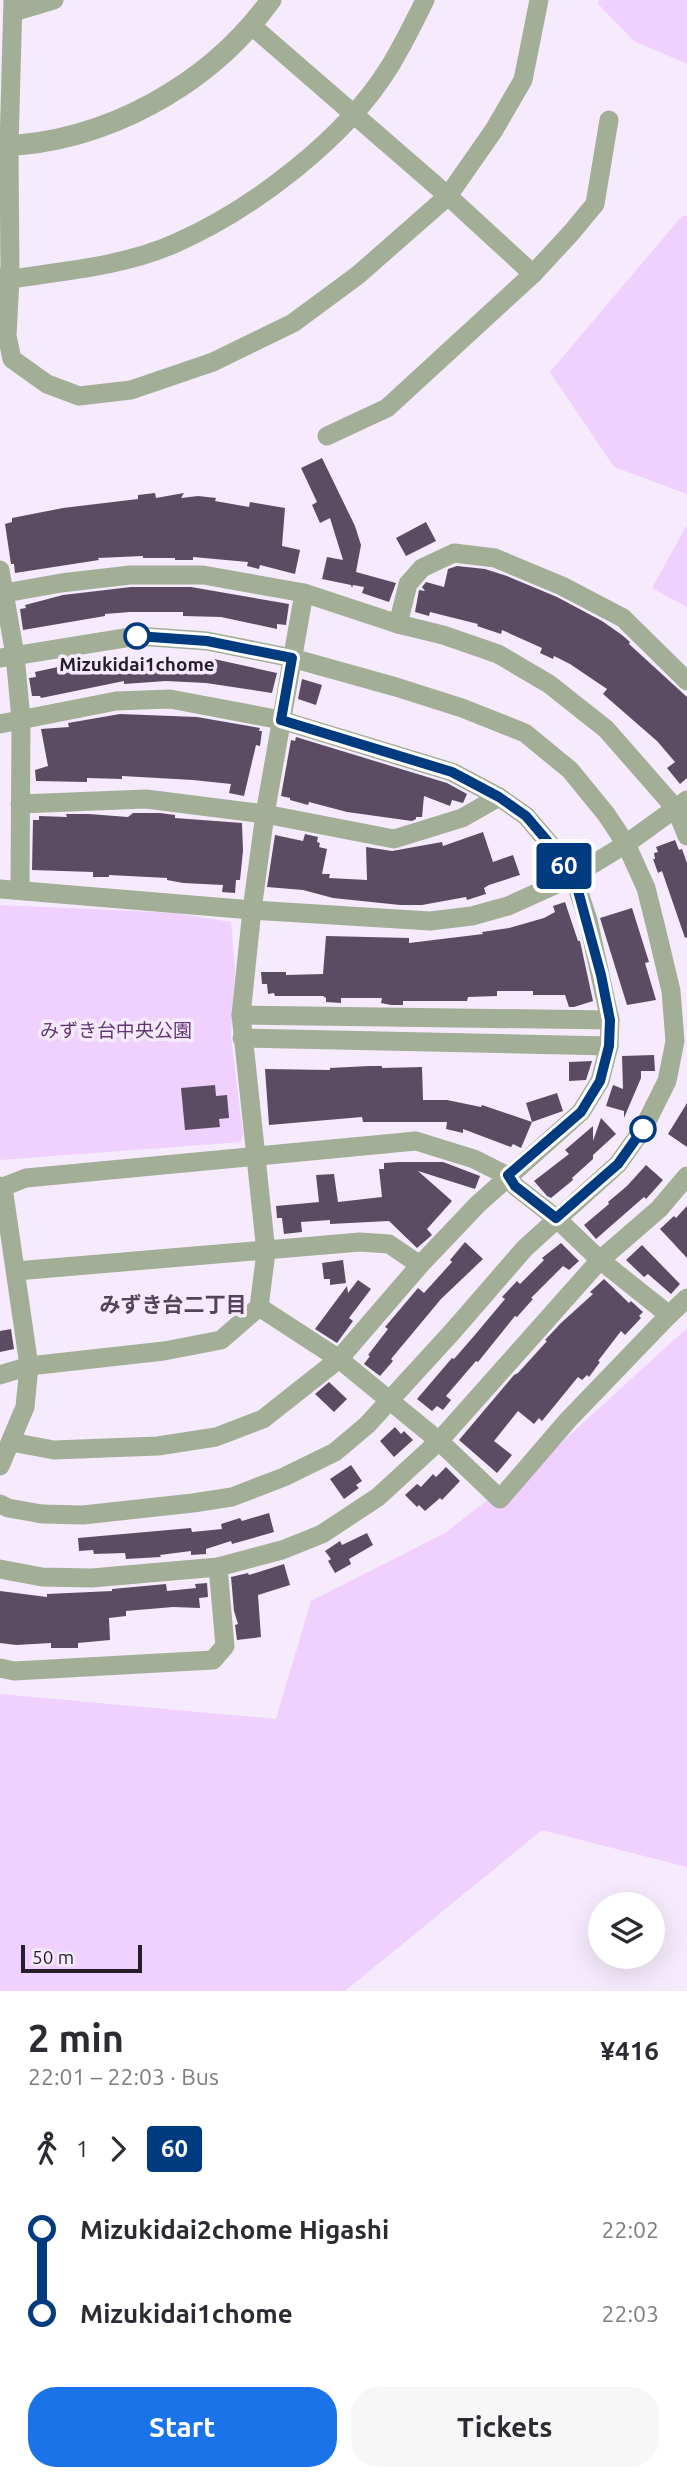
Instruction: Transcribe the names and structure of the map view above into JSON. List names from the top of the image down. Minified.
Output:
{"districts":["みずき台二丁目"],"parks":["みずき台中央公園"],"places":["Mizukidai1chome"],"lines":["bus line 60"],"scale_bar":"50 m","page":{"on_map":"60","scale":"50 m","heading":["2 min","22:01 – 22:03 · Bus","¥416"],"legs":["1","60"],"list":[{"name":"Mizukidai2chome Higashi","value":"22:02"},{"name":"Mizukidai1chome","value":"22:03"}],"buttons":["Start","Tickets"]}}
